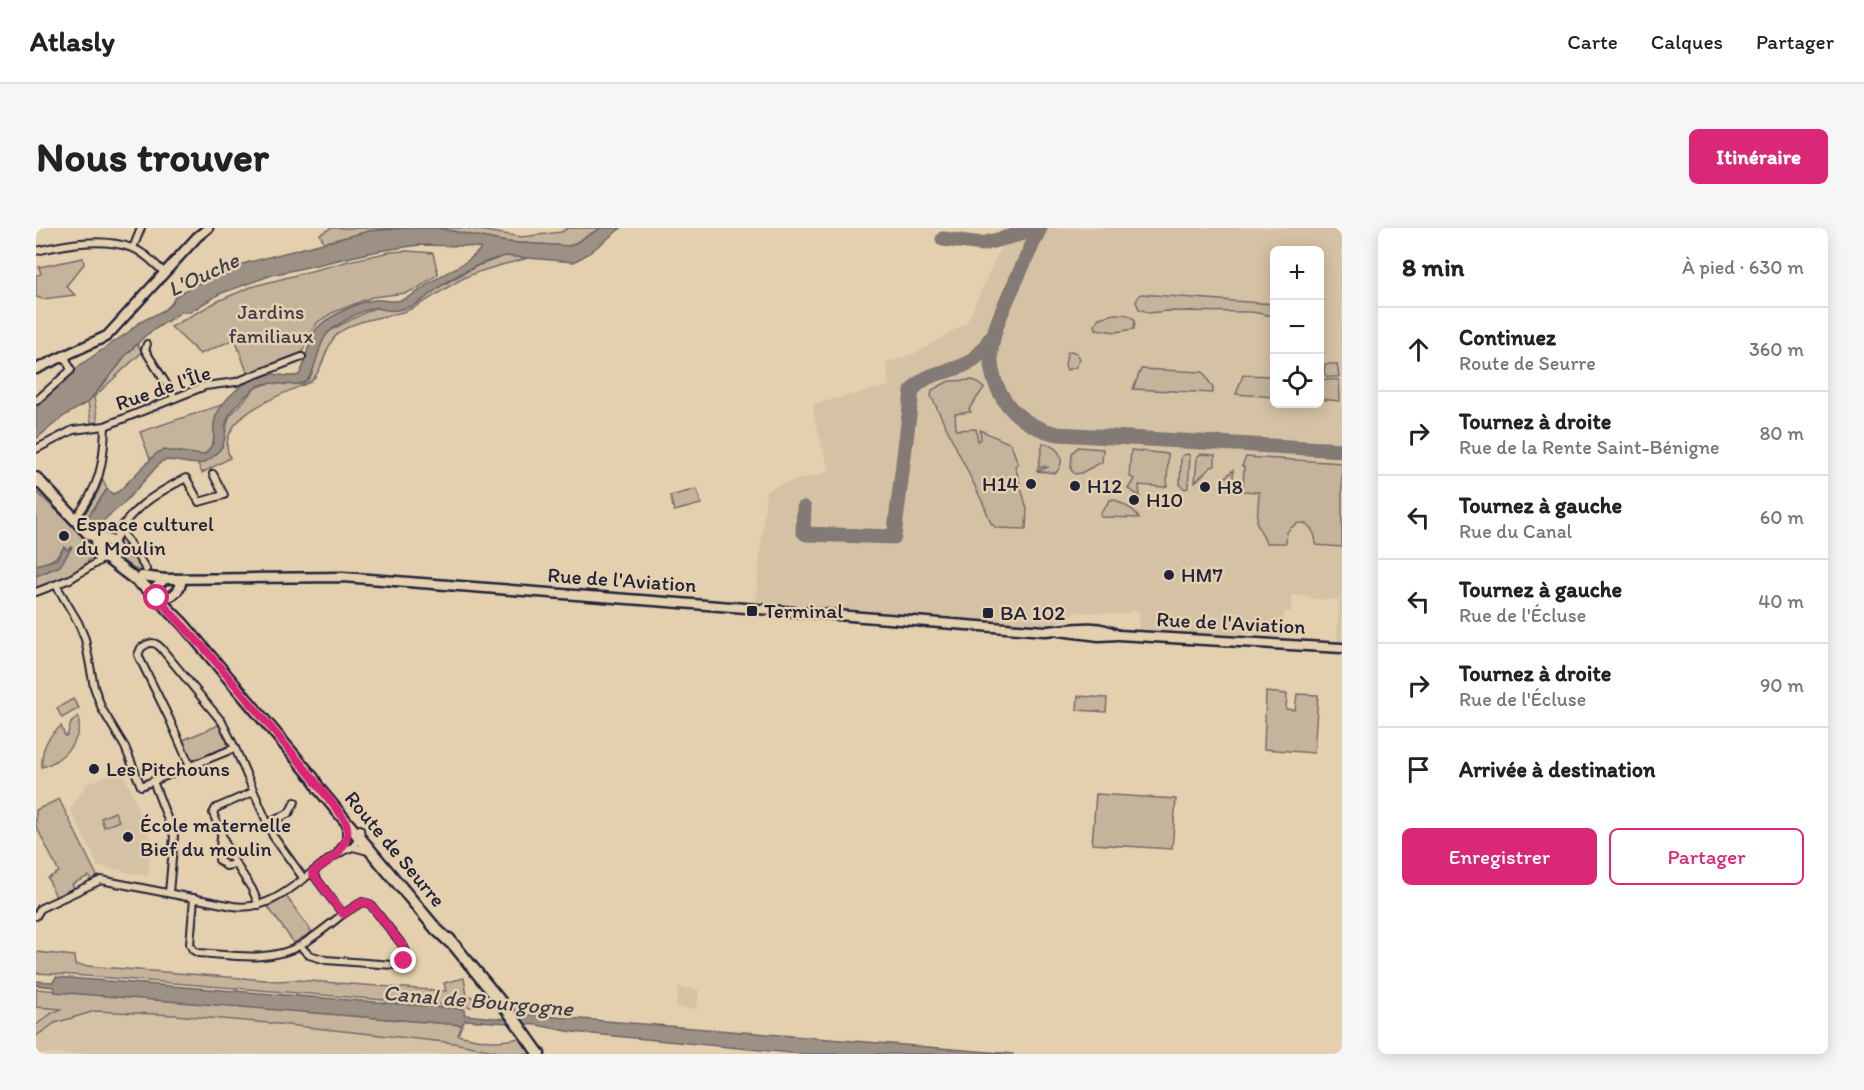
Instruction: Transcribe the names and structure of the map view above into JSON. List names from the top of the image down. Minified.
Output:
{"streets":{"main road":["Route de Seurre"],"street":["Rue de l'Île","Rue de l'Aviation"]},"water":["L'Ouche","Canal de Bourgogne"],"parks":["Jardins familiaux"],"places":{"other":["H14","H12","H8","H10","Espace culturel du Moulin","HM7","Les Pitchouns","École maternelle Bief du moulin"],"transit":["Terminal","BA 102"]},"page":{"header":"Atlasly","nav":["Carte","Calques","Partager"],"buttons":["Itinéraire",["Enregistrer","Partager"]],"title":"Nous trouver","heading":["8 min","À pied · 630 m"],"map_buttons":["+","−"],"list":[["Continuez","Route de Seurre","360 m"],["Tournez à droite","Rue de la Rente Saint-Bénigne","80 m"],["Tournez à gauche","Rue du Canal","60 m"],["Tournez à gauche","Rue de l'Écluse","40 m"],["Tournez à droite","Rue de l'Écluse","90 m"],"Arrivée à destination"]}}
